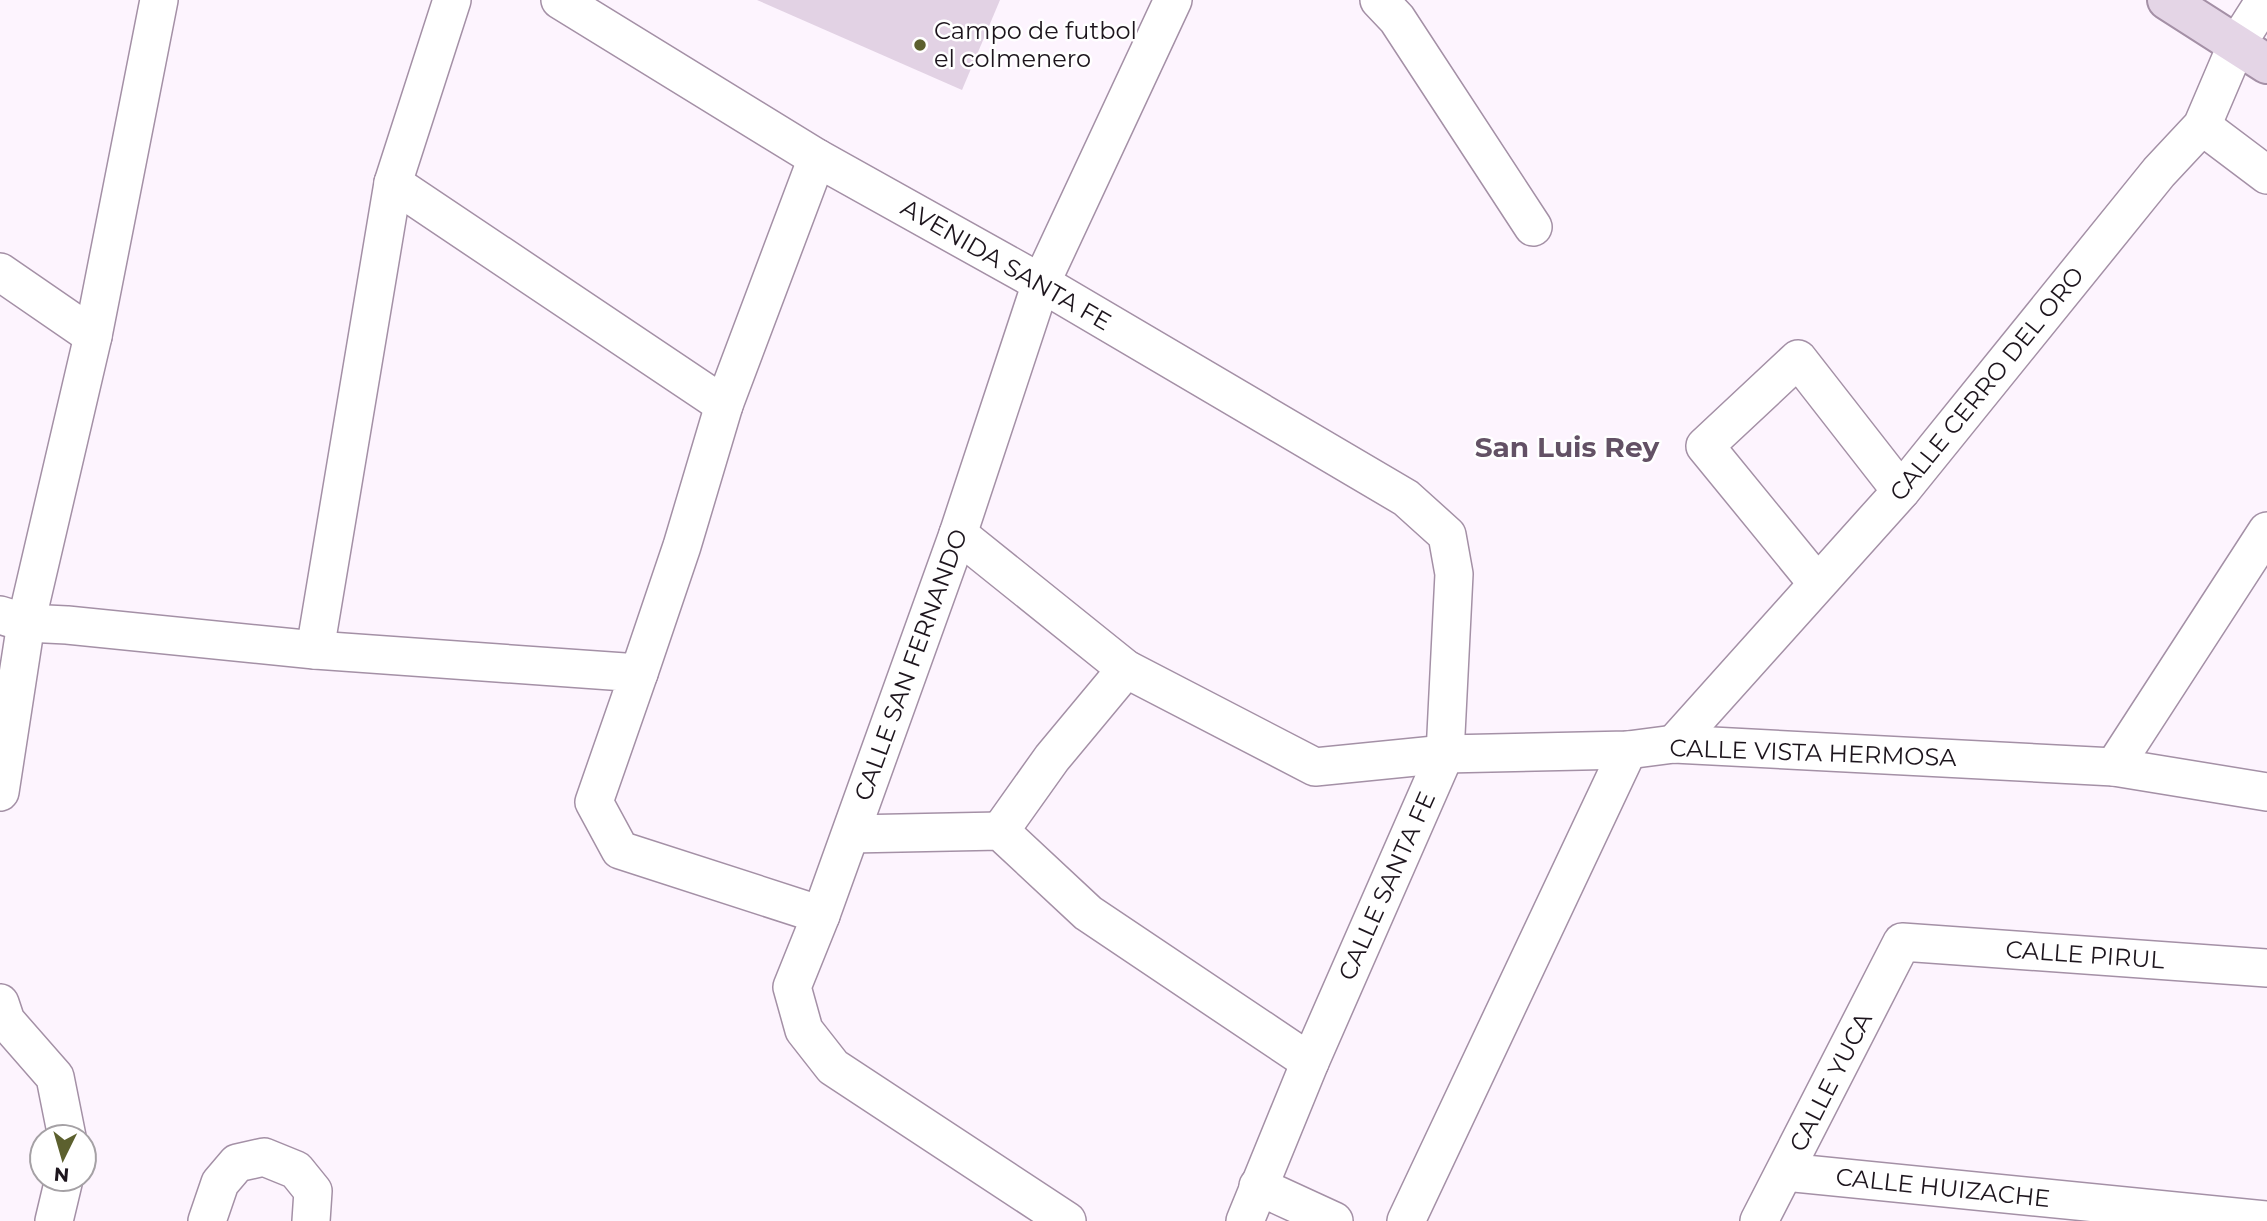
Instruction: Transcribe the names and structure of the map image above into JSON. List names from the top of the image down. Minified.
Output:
{"streets":{"street":["AVENIDA SANTA FE","CALLE CERRO DEL ORO","CALLE SAN FERNANDO","CALLE VISTA HERMOSA","CALLE SANTA FE","CALLE PIRUL","CALLE YUCA","CALLE HUIZACHE"]},"crossings":[["AVENIDA SANTA FE","CALLE SAN FERNANDO"],["AVENIDA SANTA FE","CALLE SANTA FE"],["CALLE CERRO DEL ORO","CALLE VISTA HERMOSA"],["CALLE VISTA HERMOSA","CALLE SANTA FE"],["CALLE PIRUL","CALLE YUCA"],["CALLE YUCA","CALLE HUIZACHE"]],"districts":["San Luis Rey"],"places":["Campo de futbol el colmenero"],"north":"bottom"}
